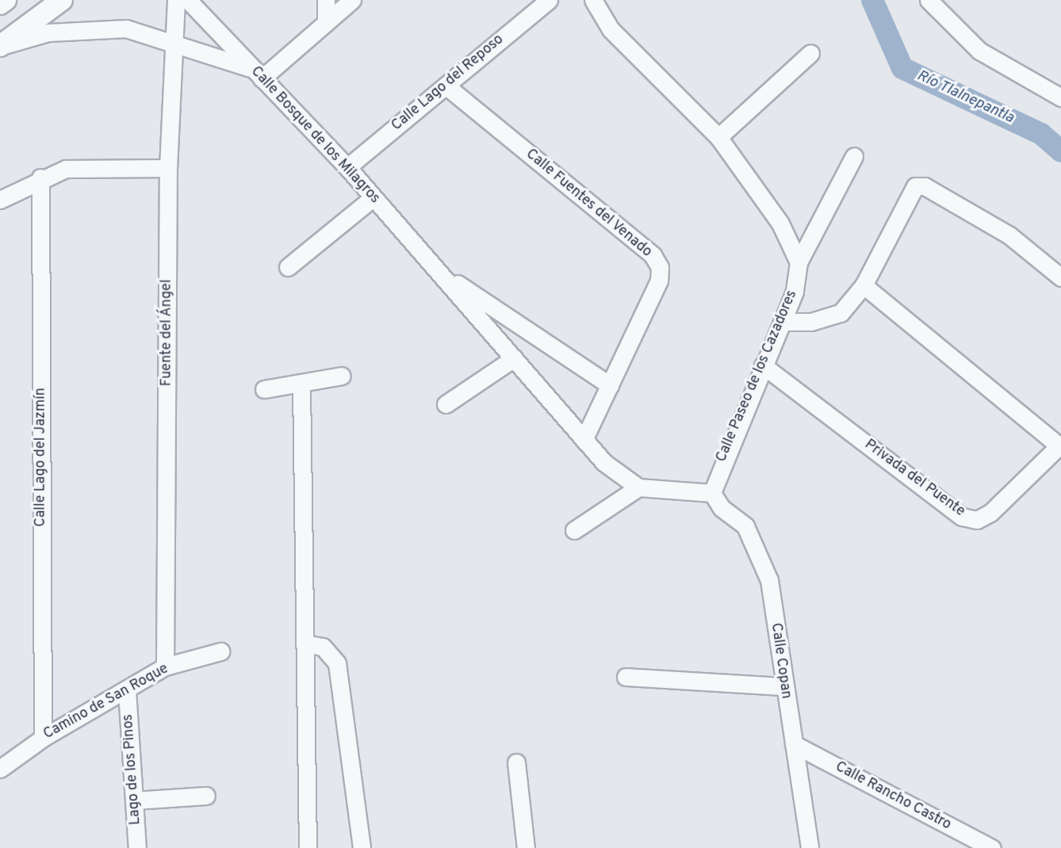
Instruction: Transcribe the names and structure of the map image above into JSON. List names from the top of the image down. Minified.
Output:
{"streets":{"street":["Calle Lago del Reposo","Calle Bosque de los Milagros","Calle Fuentes del Venado","Fuente del Ángel","Calle Paseo de los Cazadores","Calle Lago del Jazmín","Privada del Puente","Calle Copan","Camino de San Roque","Lago de los Pinos","Calle Rancho Castro"]},"crossings":[["Calle Lago del Reposo","Calle Bosque de los Milagros"],["Calle Lago del Reposo","Calle Fuentes del Venado"],["Calle Bosque de los Milagros","Calle Fuentes del Venado"],["Fuente del Ángel","Camino de San Roque"],["Calle Paseo de los Cazadores","Privada del Puente"],["Calle Paseo de los Cazadores","Calle Copan"],["Calle Lago del Jazmín","Camino de San Roque"],["Calle Copan","Calle Rancho Castro"],["Camino de San Roque","Lago de los Pinos"]],"water":["Río Tlalnepantla"]}
